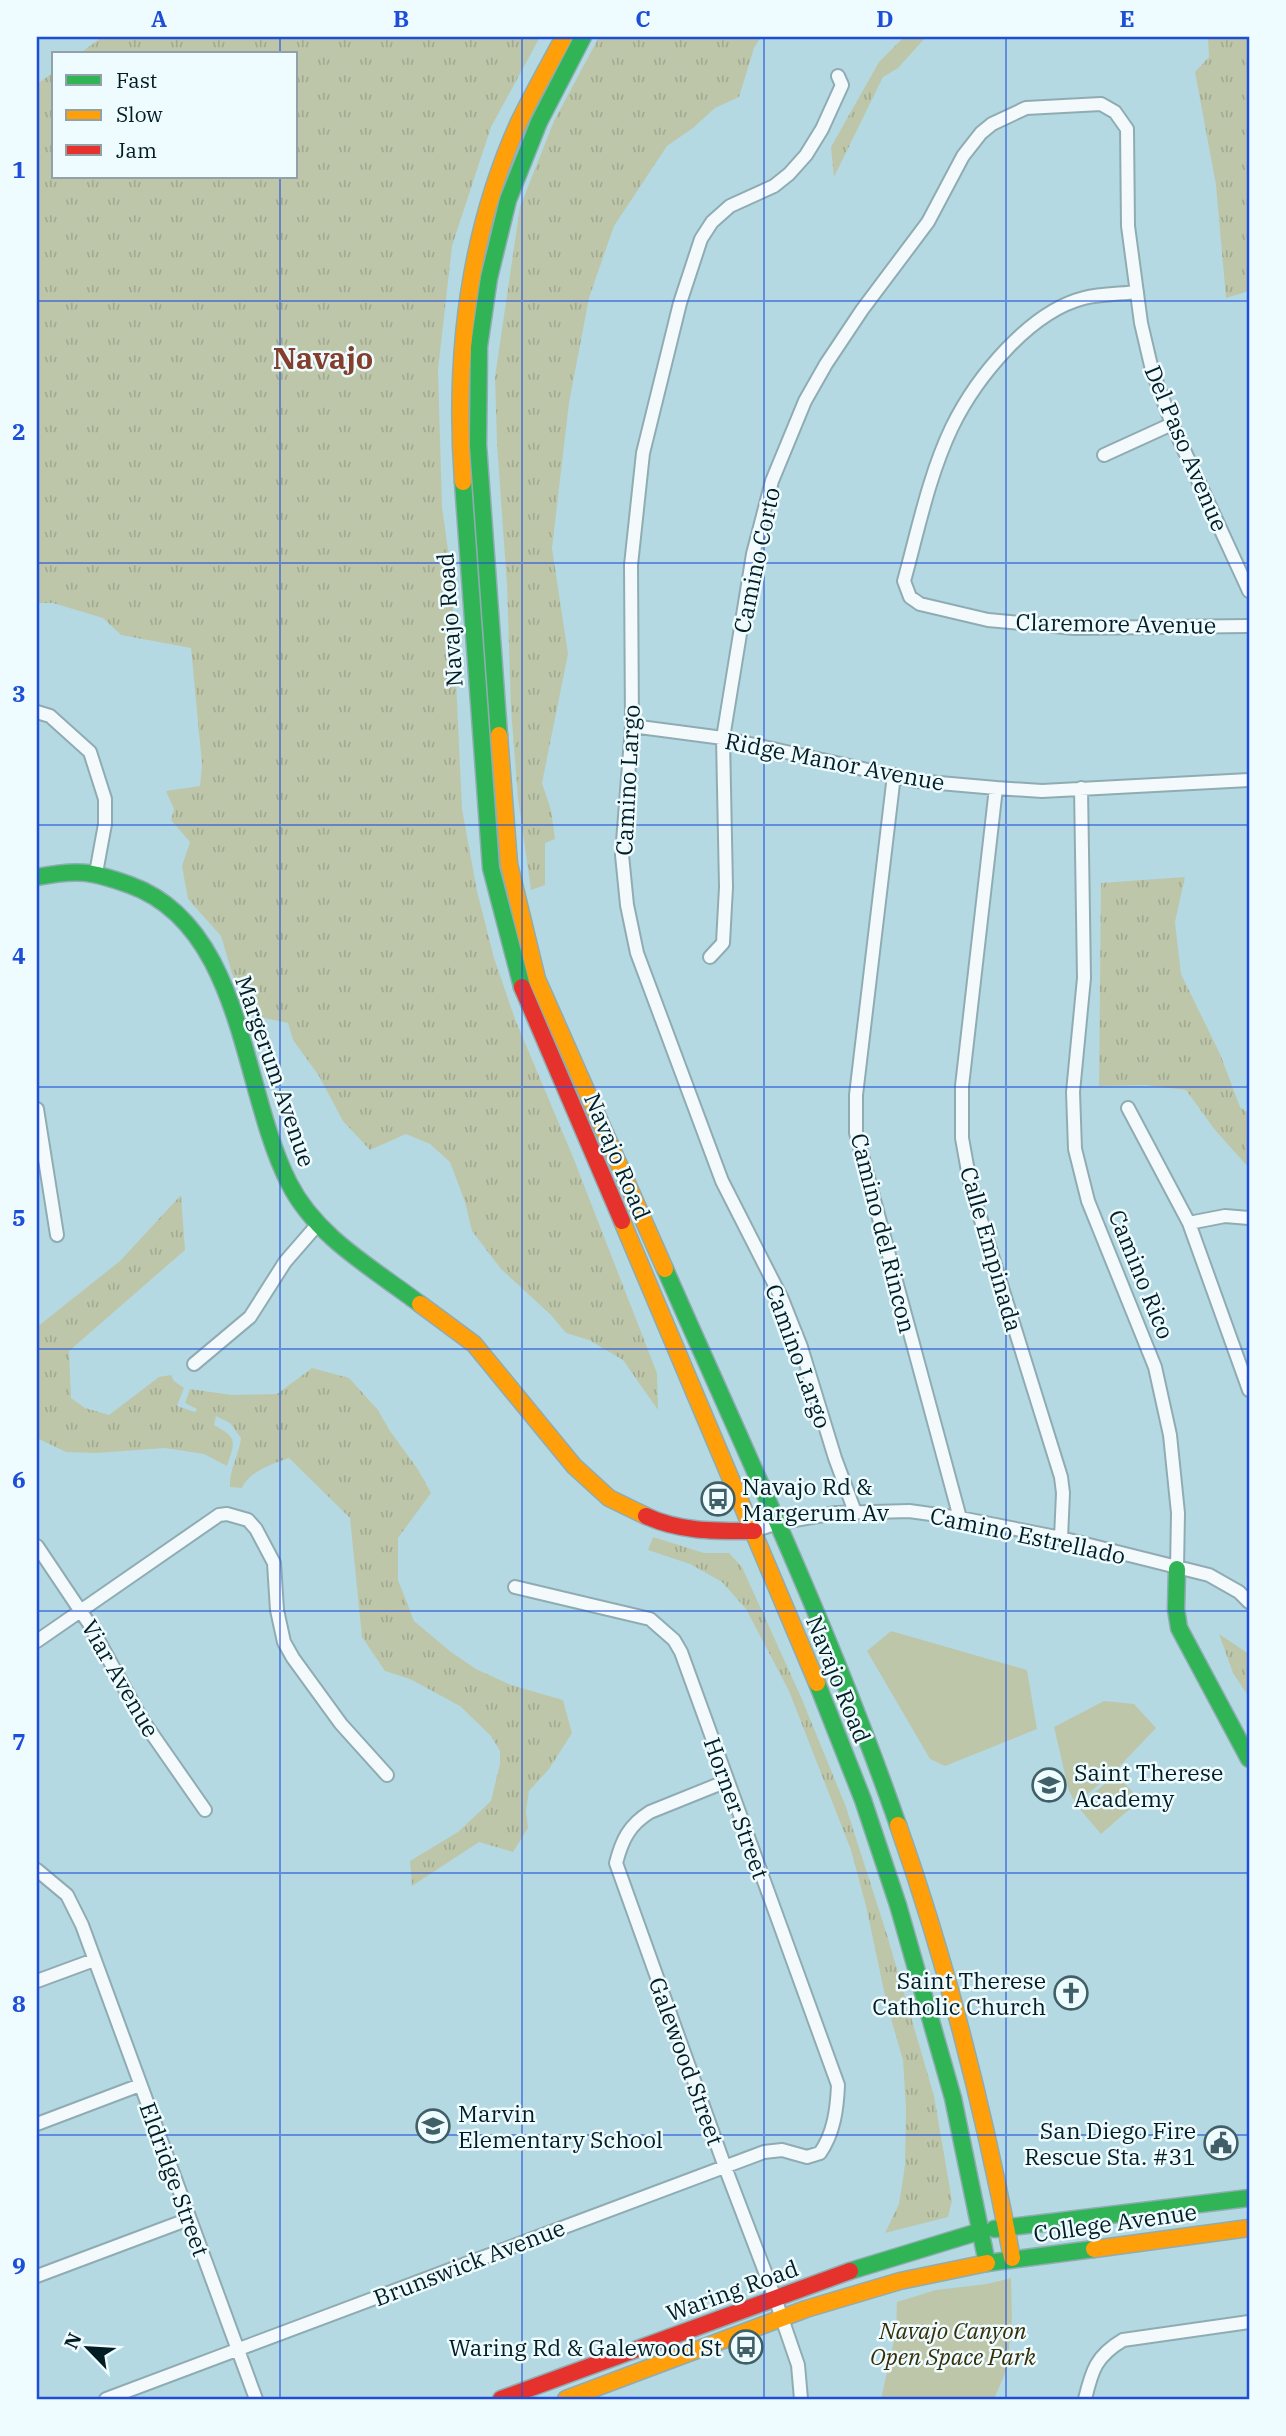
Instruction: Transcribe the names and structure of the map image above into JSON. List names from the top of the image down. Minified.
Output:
{"streets":{"main road":["Navajo Road","Margerum Avenue","Camino Rico","College Avenue","Waring Road"],"street":["Del Paso Avenue","Camino Corto","Claremore Avenue","Ridge Manor Avenue","Camino Largo","Camino del Rincon","Calle Empinada","Camino Estrellado","Viar Avenue","Horner Street","Galewood Street","Eldridge Street","Brunswick Avenue"]},"crossings":[["Del Paso Avenue","Camino Corto"],["Del Paso Avenue","Claremore Avenue"],["Camino Corto","Ridge Manor Avenue"],["Navajo Road","Margerum Avenue"],["Navajo Road","Camino Estrellado"],["Navajo Road","College Avenue"],["Navajo Road","Waring Road"],["Ridge Manor Avenue","Camino Largo"],["Ridge Manor Avenue","Camino del Rincon"],["Ridge Manor Avenue","Calle Empinada"],["Ridge Manor Avenue","Camino Rico"],["Camino Largo","Camino Estrellado"],["Margerum Avenue","Camino Estrellado"],["Camino del Rincon","Camino Estrellado"],["Calle Empinada","Camino Estrellado"],["Camino Rico","Camino Estrellado"],["Horner Street","Galewood Street"],["Horner Street","Brunswick Avenue"],["Galewood Street","Brunswick Avenue"],["Galewood Street","Waring Road"],["Eldridge Street","Brunswick Avenue"],["College Avenue","Waring Road"]],"districts":["Navajo"],"parks":["Navajo Canyon Open Space Park"],"places":{"bus stop":["Navajo Rd & Margerum Av","Waring Rd & Galewood St"],"school or university":["Saint Therese Academy","Marvin Elementary School"],"church":["Saint Therese Catholic Church"],"public building":["San Diego Fire Rescue Sta. #31"]},"legend":["Fast","Slow","Jam"],"north":"top left","grid":{"columns":["A","B","C","D","E"],"rows":["1","2","3","4","5","6","7","8","9"]}}
